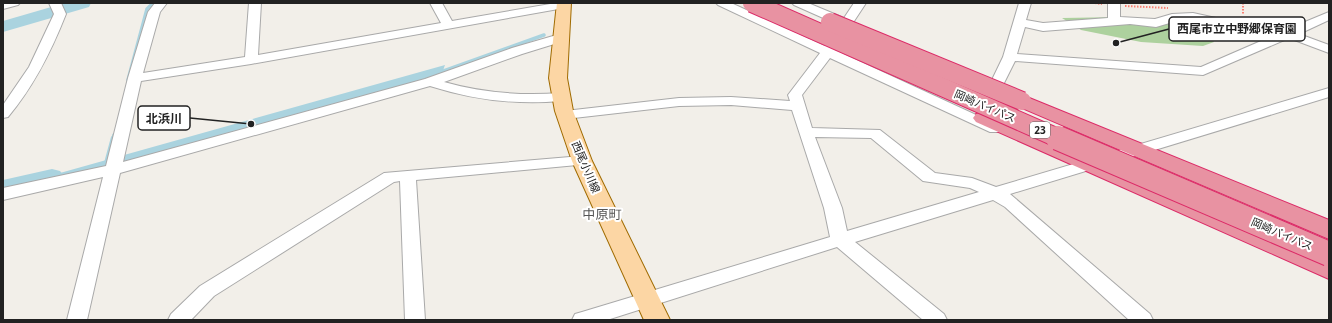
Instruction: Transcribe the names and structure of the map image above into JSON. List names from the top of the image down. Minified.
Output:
{"streets":{"highway":["岡崎バイパス","23"],"main road":["西尾小川線"]},"districts":["中原町"],"places":["西尾市立中野郷保育園","北浜川"]}
